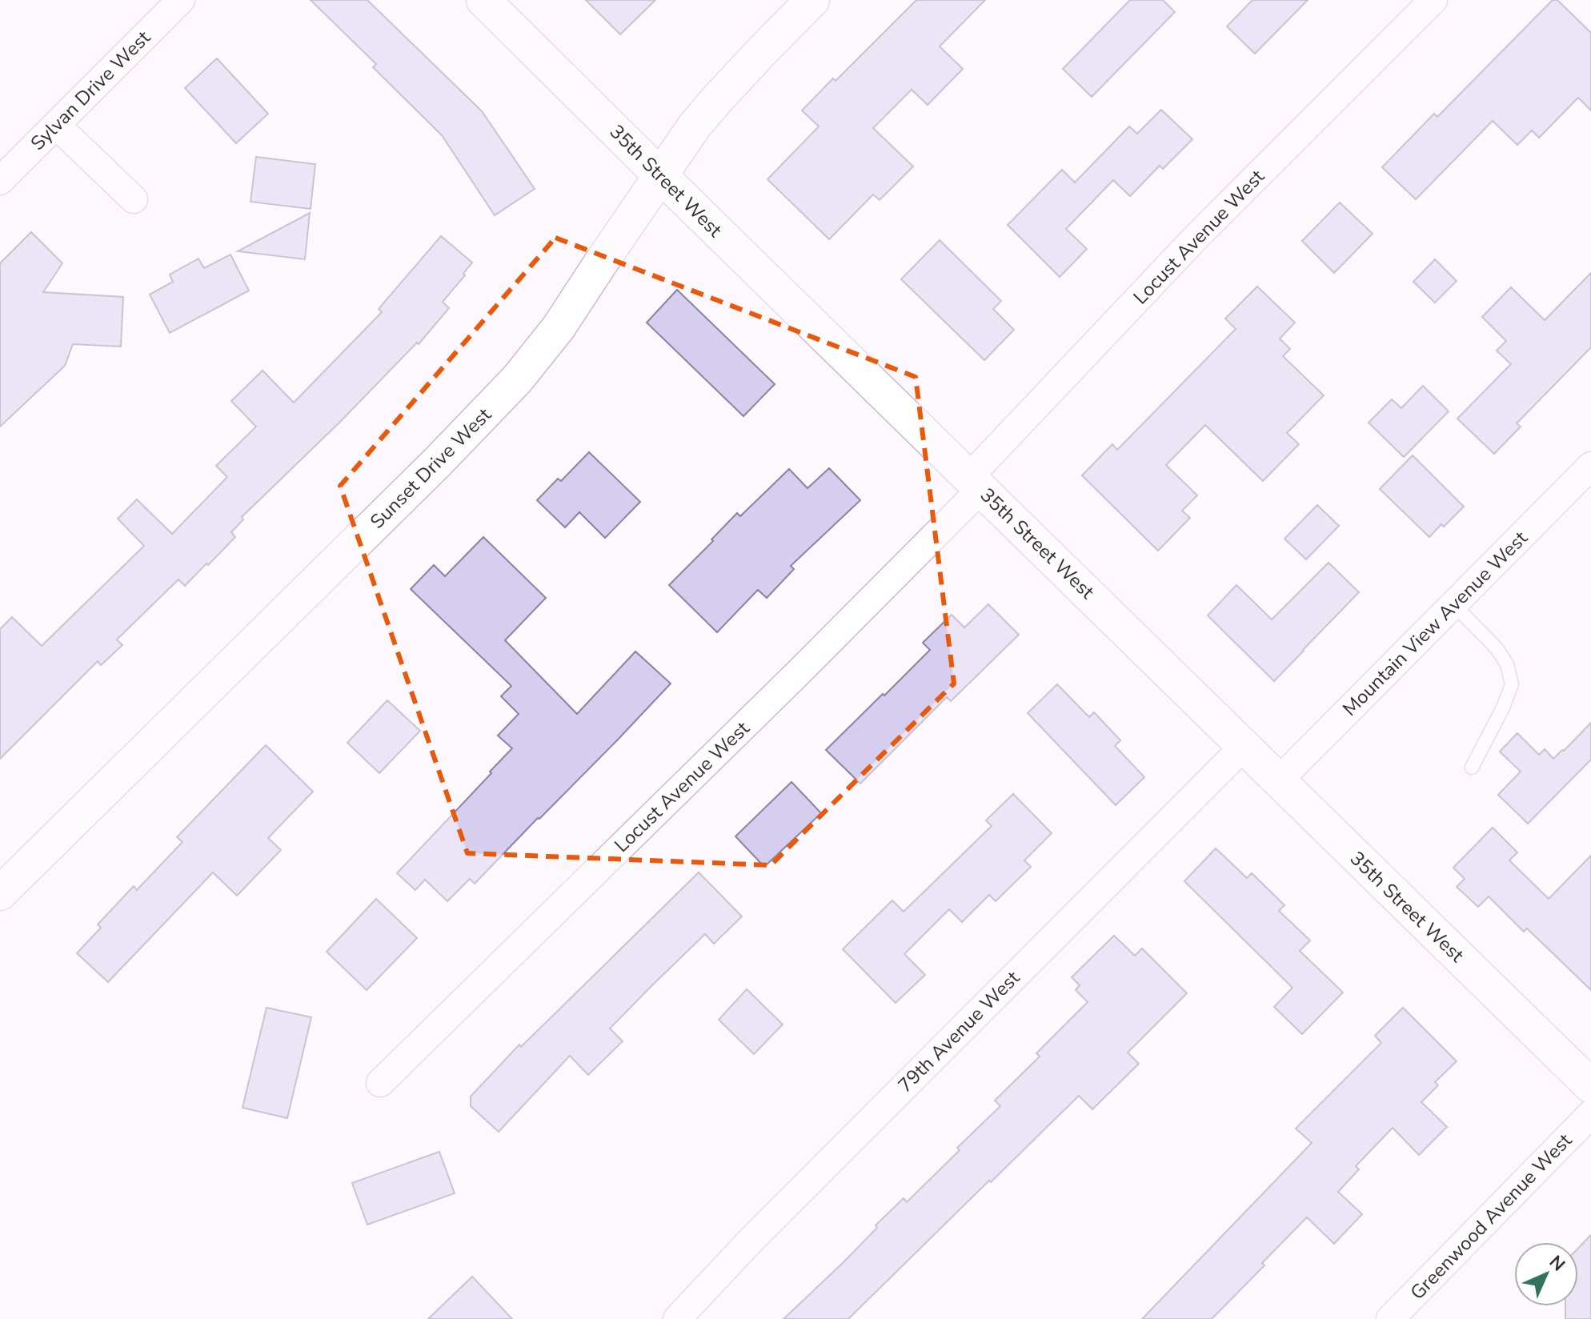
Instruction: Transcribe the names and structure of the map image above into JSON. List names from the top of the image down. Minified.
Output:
{"streets":{"street":["Sylvan Drive West","35th Street West","Locust Avenue West","Sunset Drive West","Mountain View Avenue West","79th Avenue West","Greenwood Avenue West"]},"crossings":[["35th Street West","Locust Avenue West"],["35th Street West","Sunset Drive West"],["35th Street West","Mountain View Avenue West"],["35th Street West","79th Avenue West"]],"north":"top right"}
